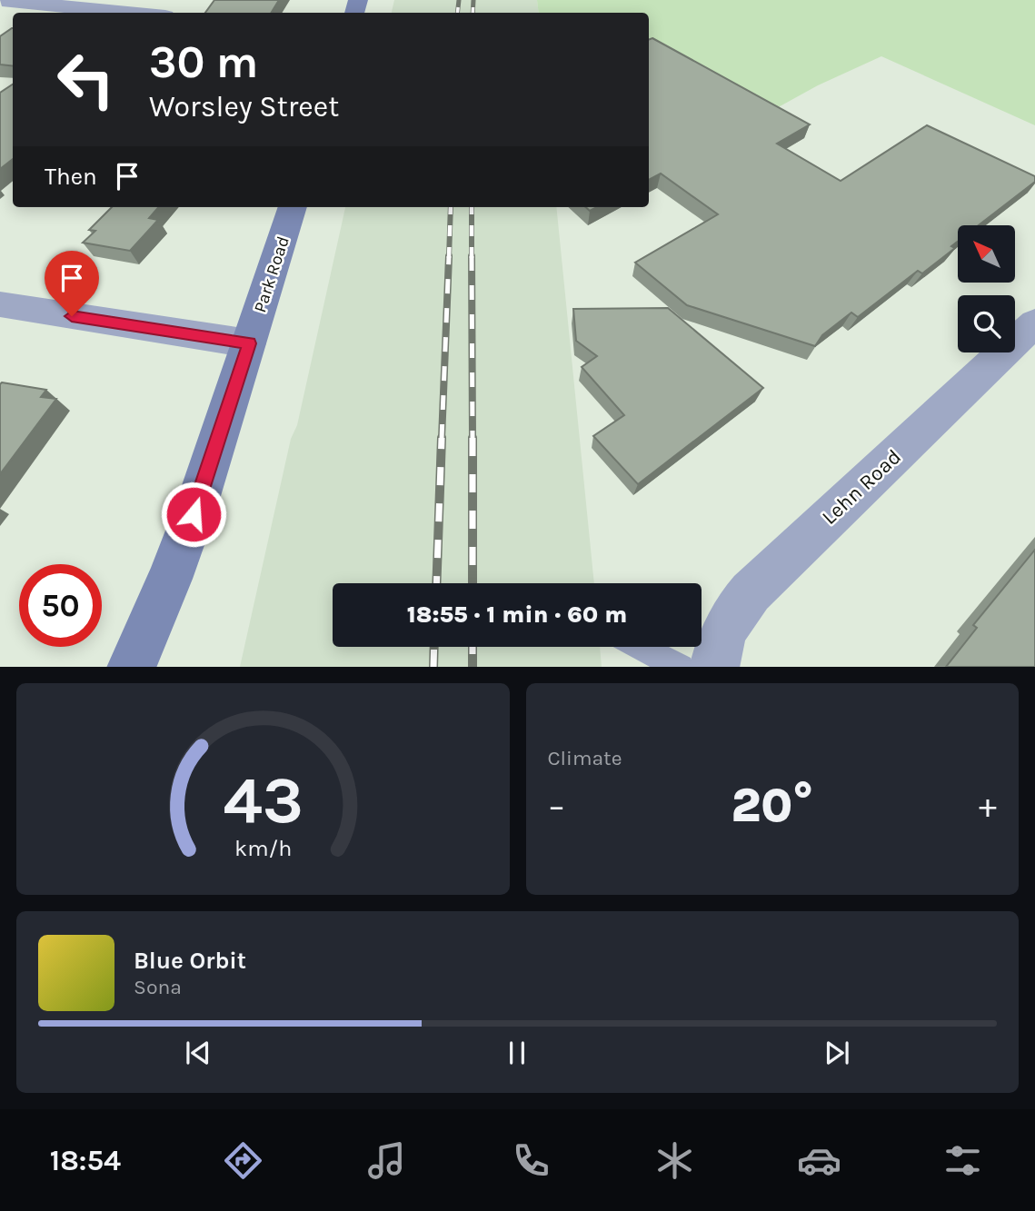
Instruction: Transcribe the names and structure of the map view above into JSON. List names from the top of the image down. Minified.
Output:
{"streets":{"main road":["Park Road"],"street":["Lehn Road"]},"north":"top left","page":{"turn":["30 m","Worsley Street"],"then":"Then","limit":"50","trip":"18:55 · 1 min · 60 m","tile":"Climate","heat":["−","20°","+"],"song":["Blue Orbit","Sona"],"tabs":"18:54","gauge":["43","km/h"]}}
